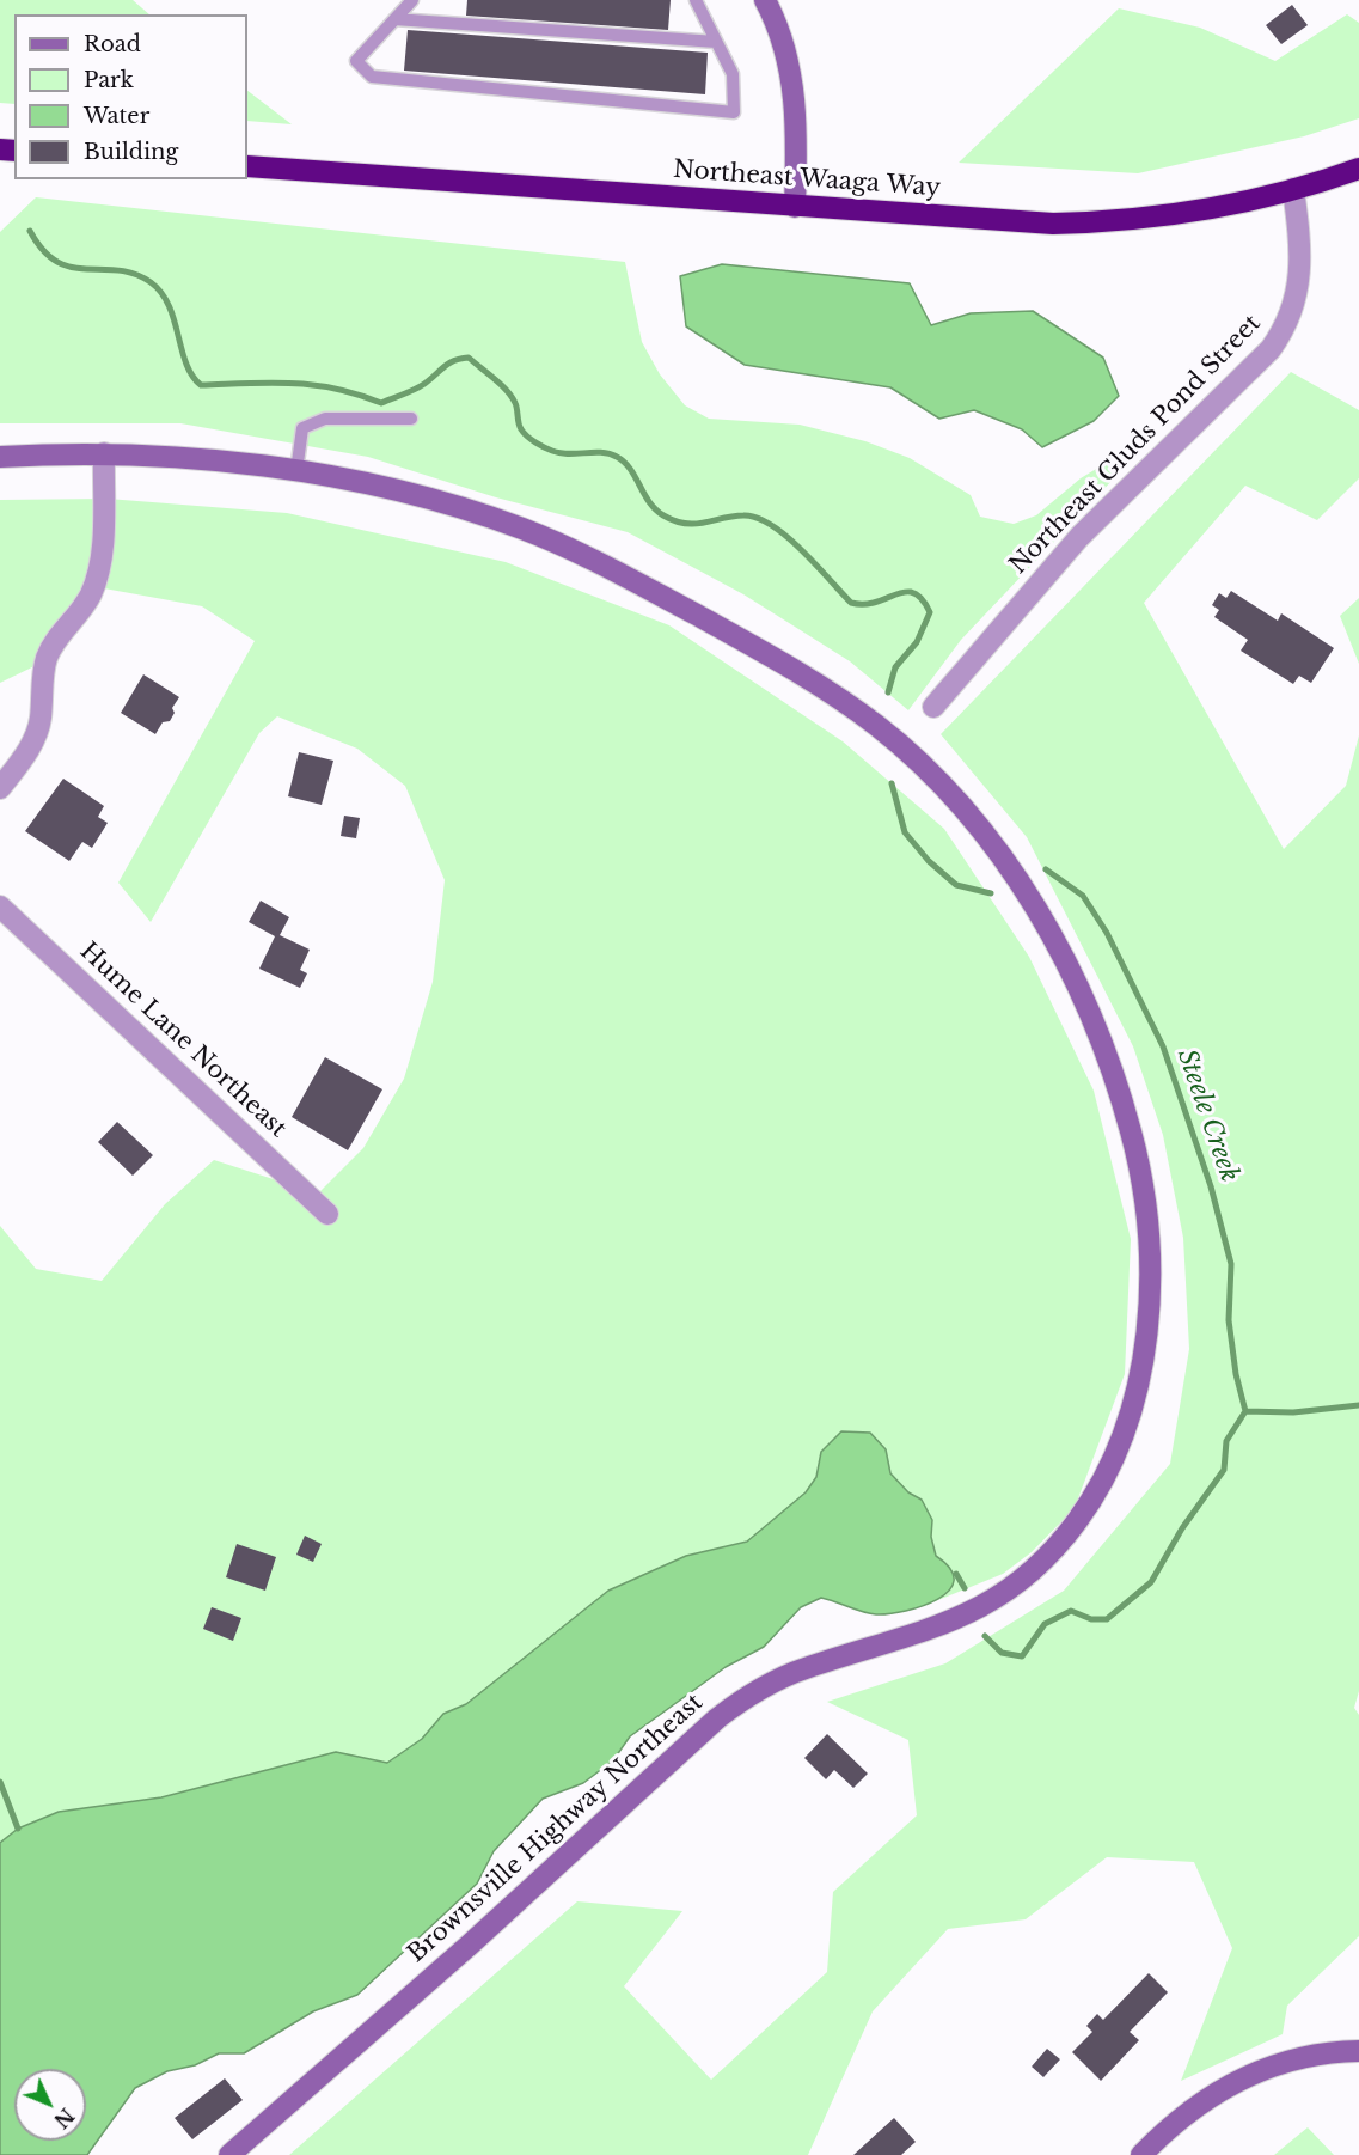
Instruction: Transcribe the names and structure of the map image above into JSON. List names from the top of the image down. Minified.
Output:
{"streets":{"highway":["Northeast Waaga Way"],"main road":["Brownsville Highway Northeast"],"street":["Northeast Gluds Pond Street","Hume Lane Northeast"]},"crossings":[["Northeast Waaga Way","Northeast Gluds Pond Street"]],"water":["Steele Creek"],"legend":["Road","Park","Water","Building"],"north":"bottom right"}
